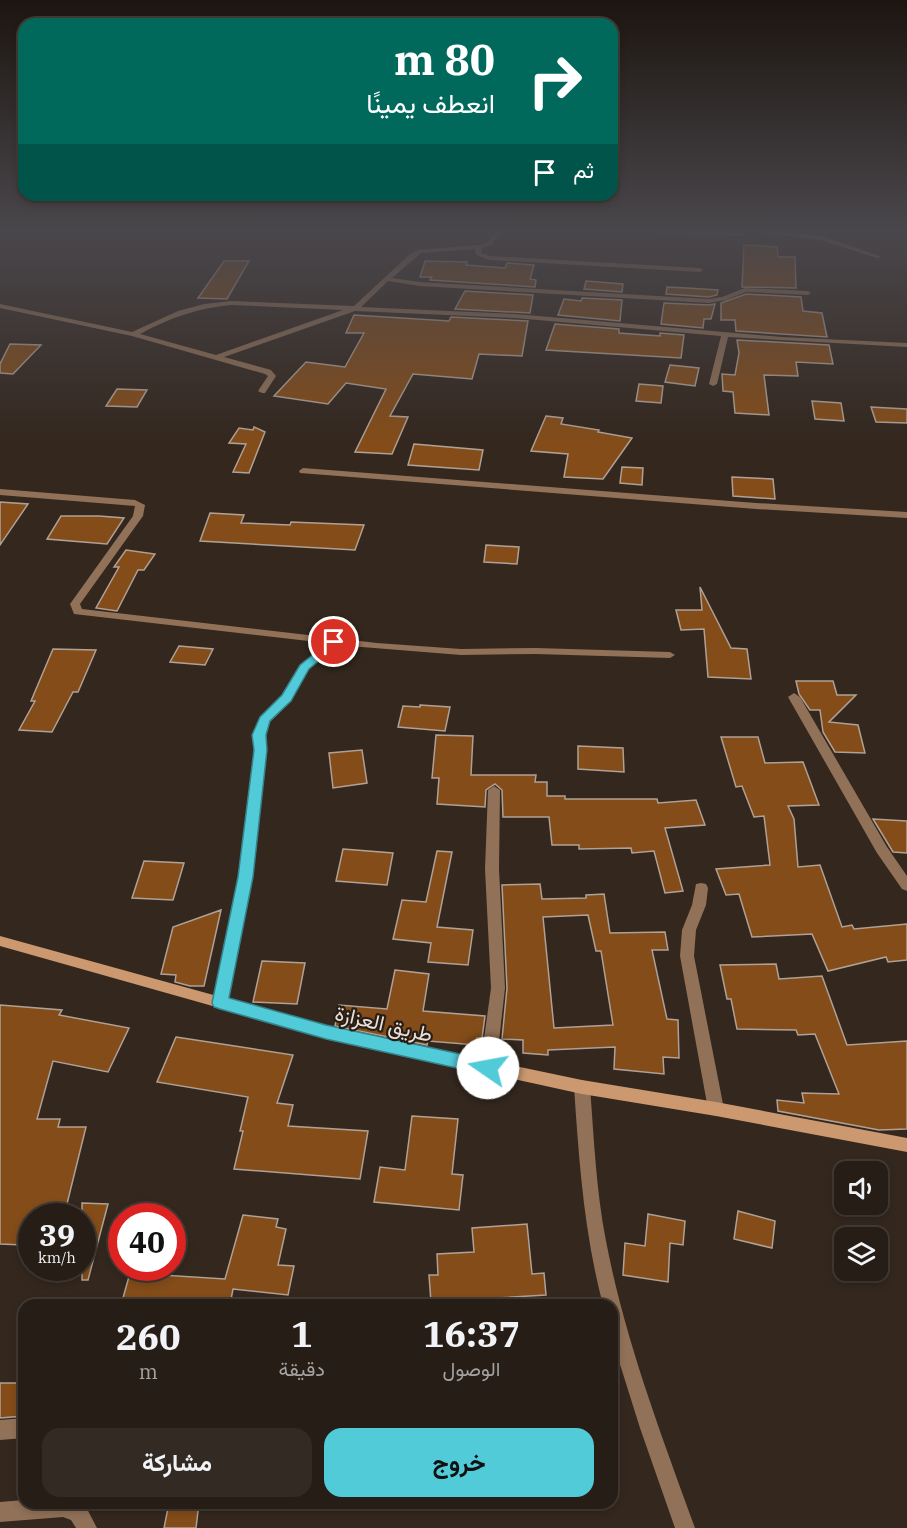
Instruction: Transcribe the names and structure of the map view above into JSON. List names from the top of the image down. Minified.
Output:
{"streets":{"street":["طريق العزازة"]},"page":{"turn":["80 m","انعطف يمينًا"],"then":"ثم","speed":"39 km/h","limit":"40","eta":["16:37","الوصول","1","دقيقة","260","m"],"buttons":["خروج","مشاركة"]}}
